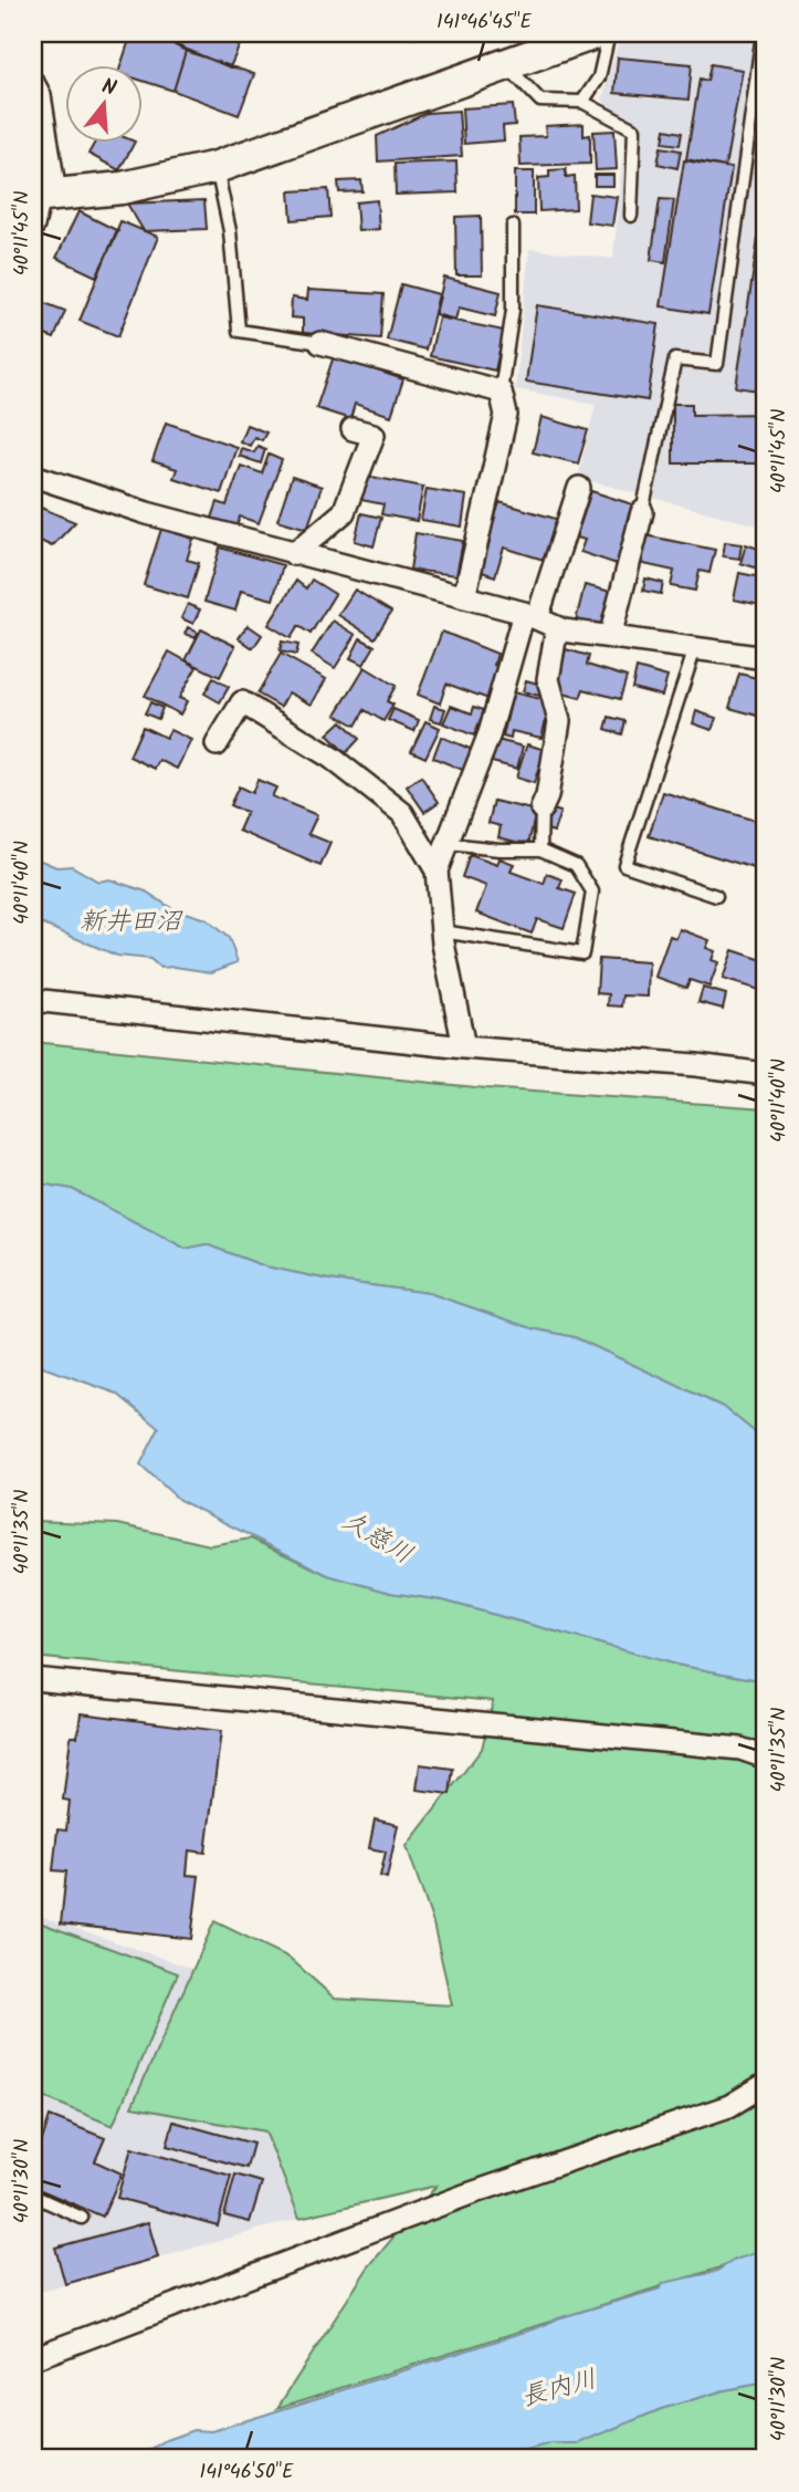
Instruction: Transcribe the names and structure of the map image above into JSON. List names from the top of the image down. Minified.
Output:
{"water":["新井田沼","久慈川","長内川"],"north":"top","coordinates":["141°46'45\"E","40°11'45\"N","40°11'40\"N","40°11'35\"N","40°11'30\"N","141°46'50\"E"]}
